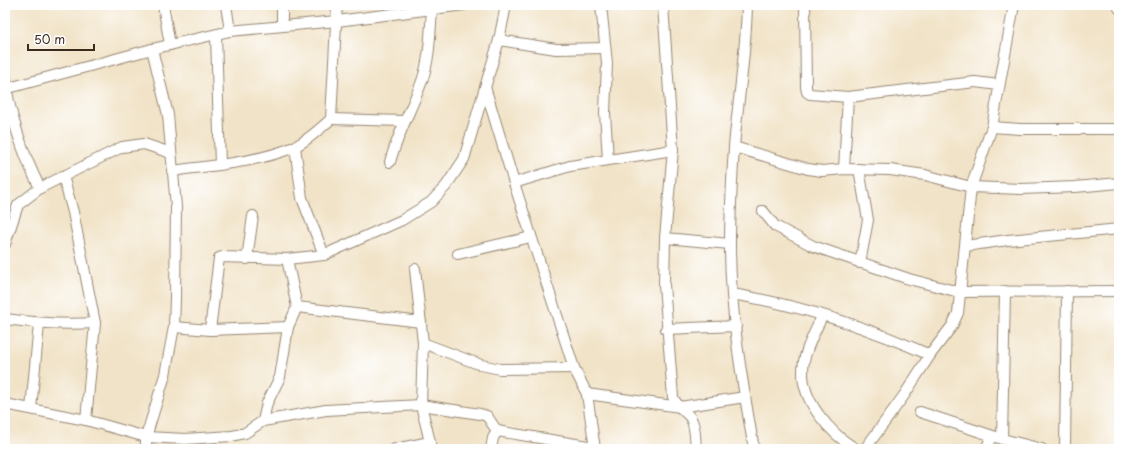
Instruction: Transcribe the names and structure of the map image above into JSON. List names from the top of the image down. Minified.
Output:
{"scale_bar":"50 m"}
